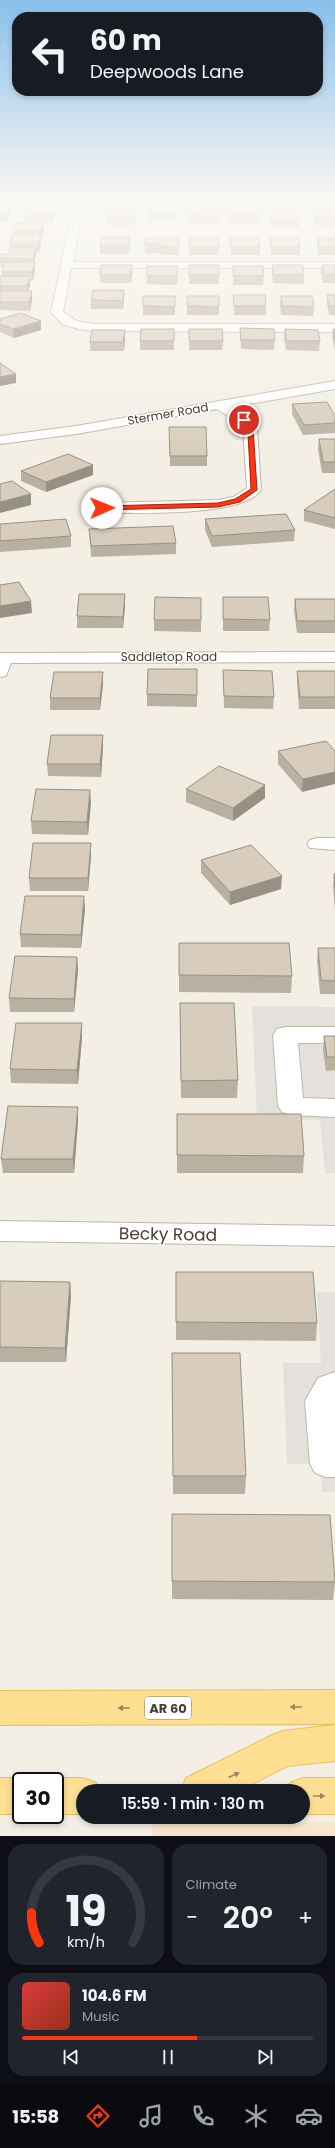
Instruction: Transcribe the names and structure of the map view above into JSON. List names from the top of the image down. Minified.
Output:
{"streets":{"main road":["AR 60"],"street":["Stermer Road","Saddletop Road","Becky Road"]},"page":{"turn":["60 m","Deepwoods Lane"],"limit":"30","trip":"15:59 · 1 min · 130 m","tile":"Climate","heat":["−","20°","+"],"song":["104.6 FM","Music"],"tabs":"15:58","gauge":["19","km/h"]}}
